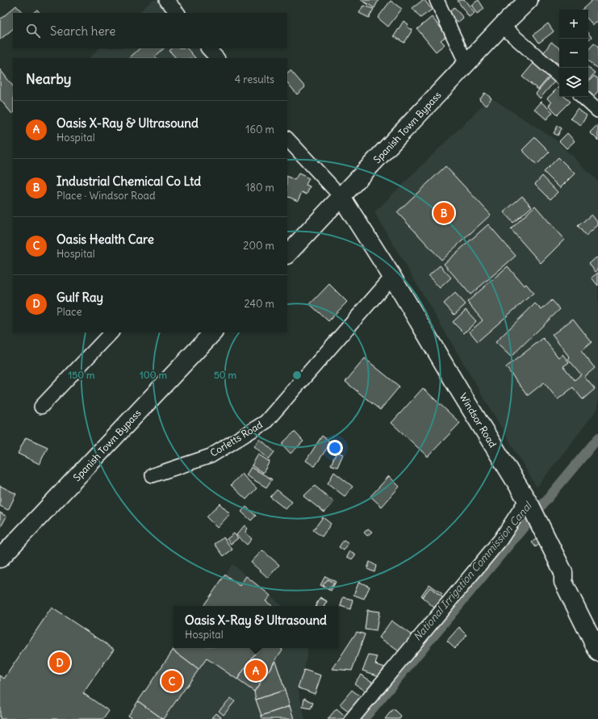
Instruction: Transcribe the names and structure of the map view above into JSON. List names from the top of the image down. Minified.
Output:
{"streets":{"main road":["Spanish Town Bypass","Windsor Road"],"street":["Corletts Road"]},"crossings":[["Spanish Town Bypass","Windsor Road"],["Windsor Road","Corletts Road"]],"water":["National Irrigation Commission Canal"],"page":{"map_buttons":["+","−"],"search":"Search here","heading":["Nearby","4 results"],"list":[{"mark":"A","name":"Oasis X-Ray & Ultrasound","note":"Hospital","value":"160 m"},{"mark":"B","name":"Industrial Chemical Co Ltd","note":"Place · Windsor Road","value":"180 m"},{"mark":"C","name":"Oasis Health Care","note":"Hospital","value":"200 m"},{"mark":"D","name":"Gulf Ray","note":"Place","value":"240 m"}],"pins":["B","D","A","C"],"popup":["Oasis X-Ray & Ultrasound","Hospital"]},"rings":["100 m","50 m","150 m"]}
